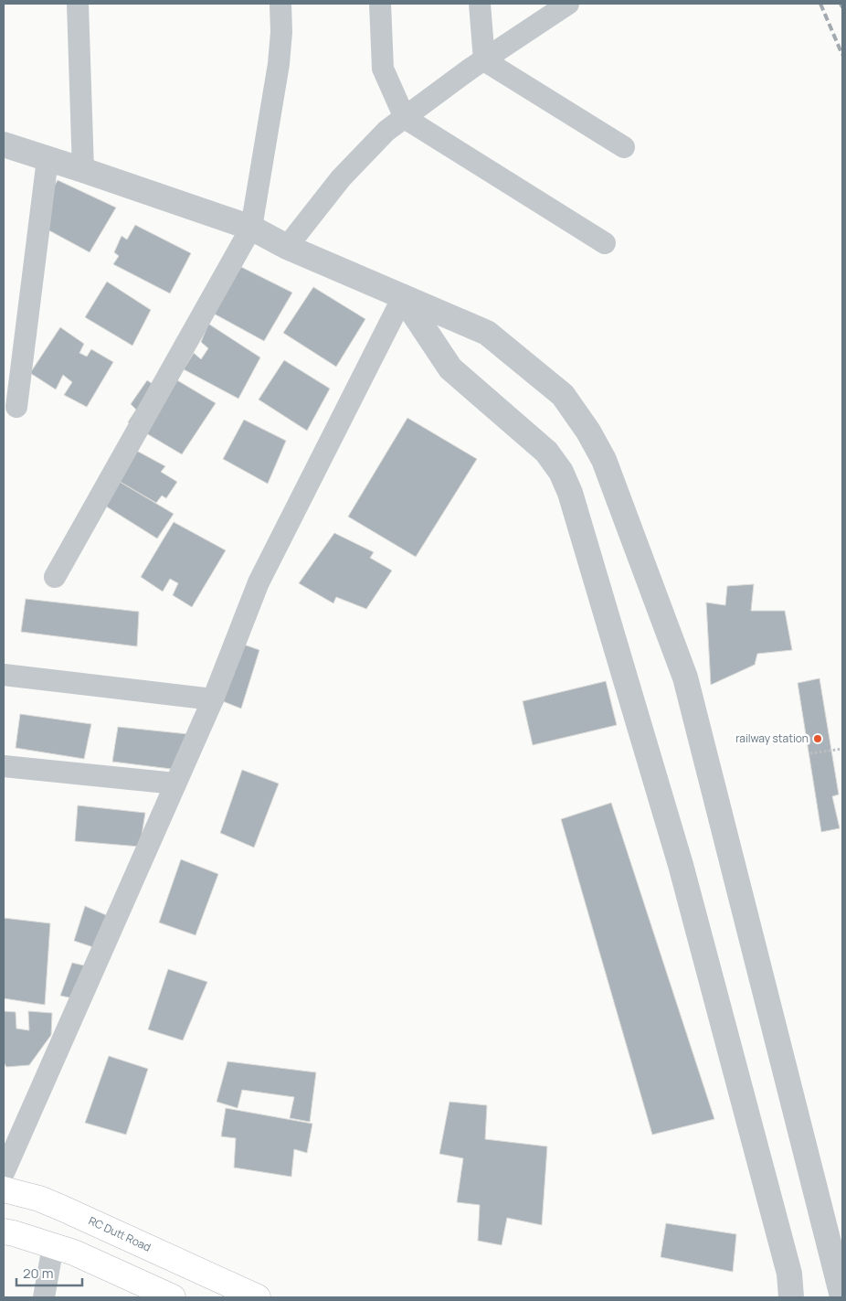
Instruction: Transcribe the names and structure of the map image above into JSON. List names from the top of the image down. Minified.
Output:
{"streets":{"main road":["RC Dutt Road"]},"places":["railway station"],"scale_bar":"20 m"}
